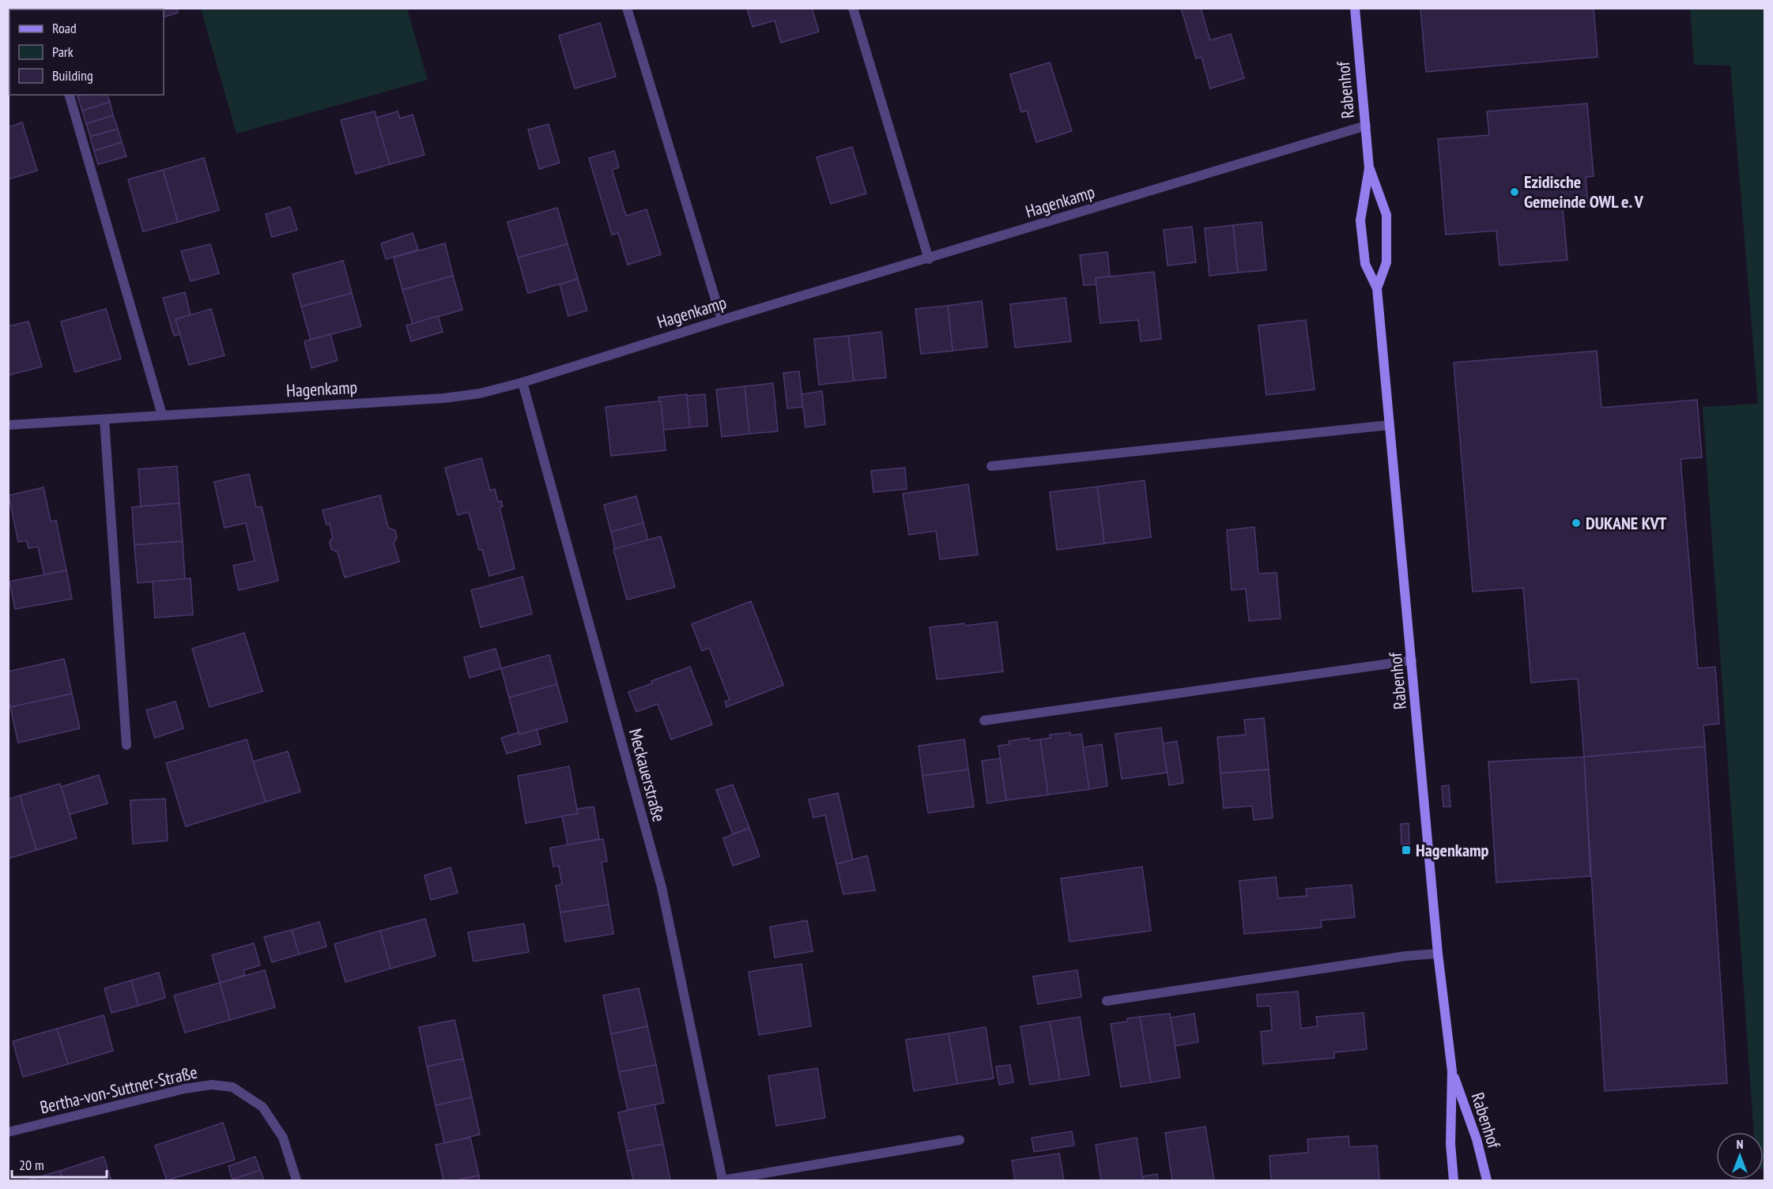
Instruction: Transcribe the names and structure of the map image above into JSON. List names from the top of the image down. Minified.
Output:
{"streets":{"street":["Rabenhof","Hagenkamp","Meckauerstraße","Bertha-von-Suttner-Straße"]},"crossings":[["Rabenhof","Hagenkamp"],["Hagenkamp","Meckauerstraße"]],"places":{"other":["Ezidische Gemeinde OWL e. V","DUKANE KVT"],"transit":["Hagenkamp"]},"legend":["Road","Park","Building"],"scale_bar":"20 m","north":"top"}
